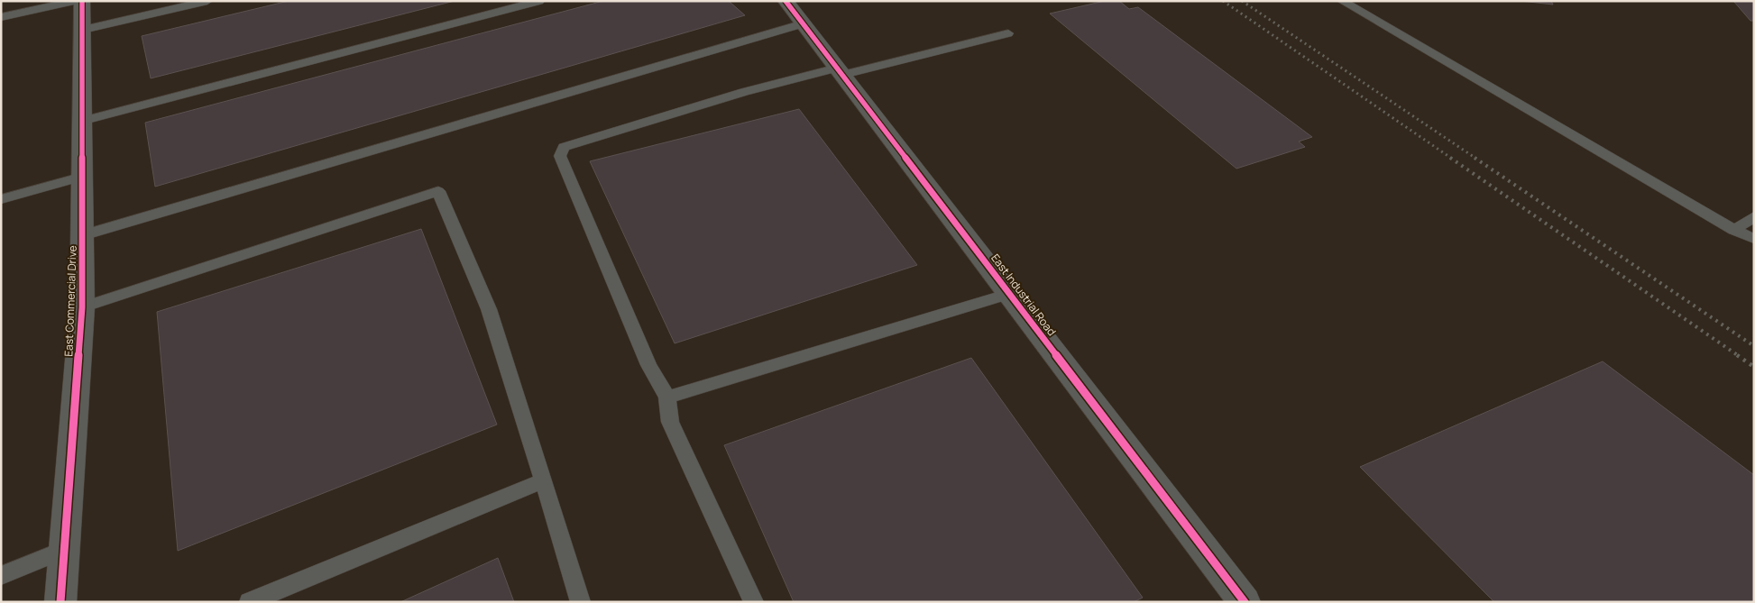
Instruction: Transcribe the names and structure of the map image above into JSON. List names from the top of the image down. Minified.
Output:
{"streets":{"street":["East Industrial Road","East Commercial Drive"]}}
